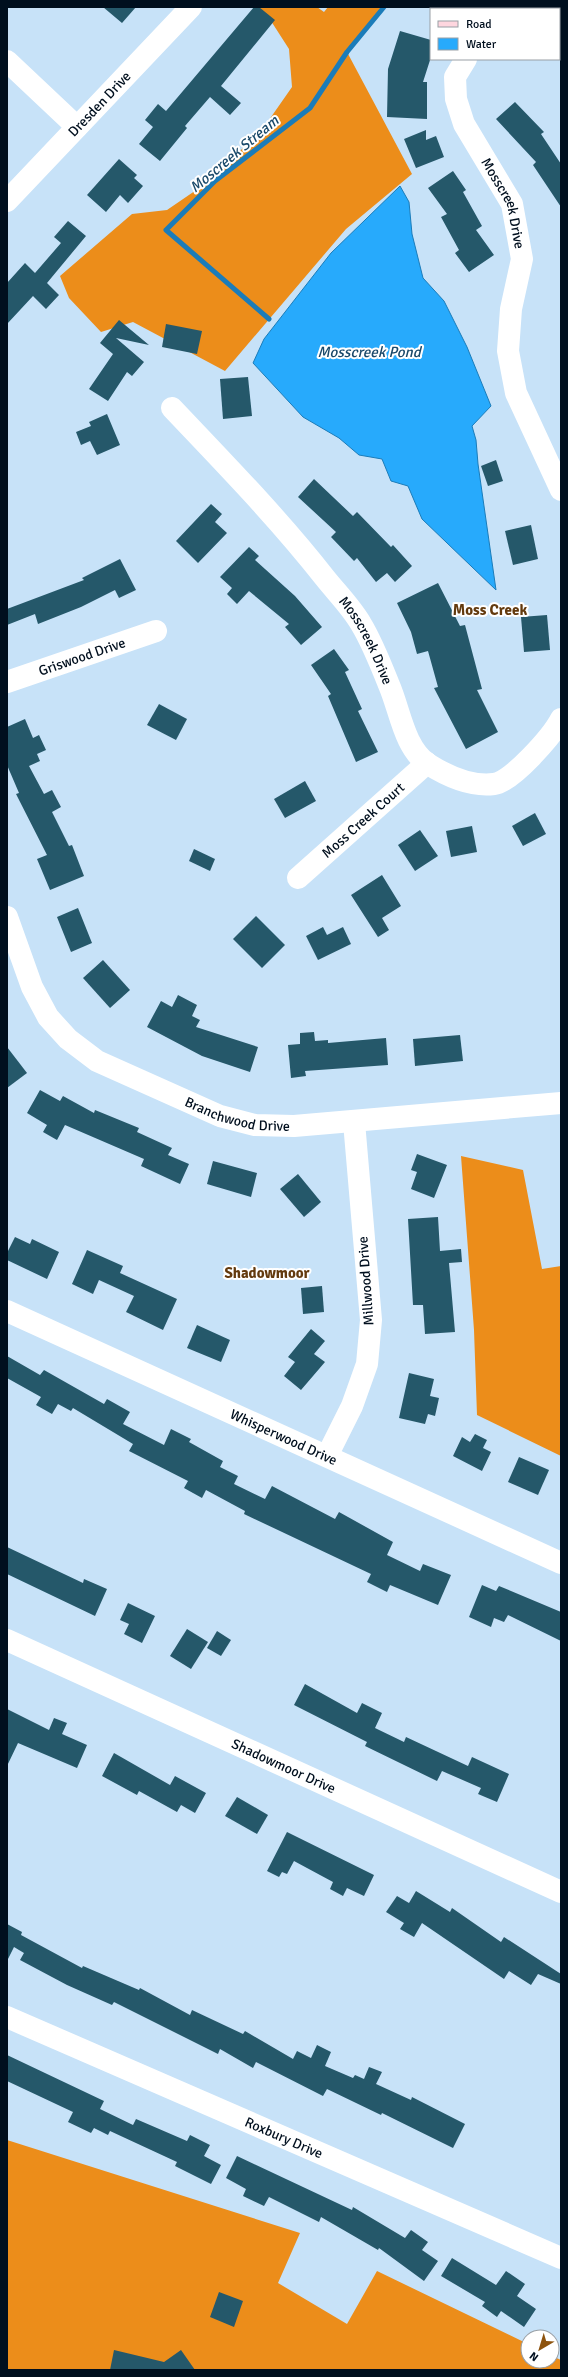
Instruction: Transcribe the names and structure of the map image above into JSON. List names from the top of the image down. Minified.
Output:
{"streets":{"street":["Dresden Drive","Mosscreek Drive","Griswood Drive","Moss Creek Court","Branchwood Drive","Millwood Drive","Whisperwood Drive","Shadowmoor Drive","Roxbury Drive"]},"crossings":[["Mosscreek Drive","Moss Creek Court"],["Branchwood Drive","Millwood Drive"],["Millwood Drive","Whisperwood Drive"]],"districts":["Moss Creek","Shadowmoor"],"water":["Moscreek Stream","Mosscreek Pond"],"legend":["Road","Water"],"north":"bottom left"}
